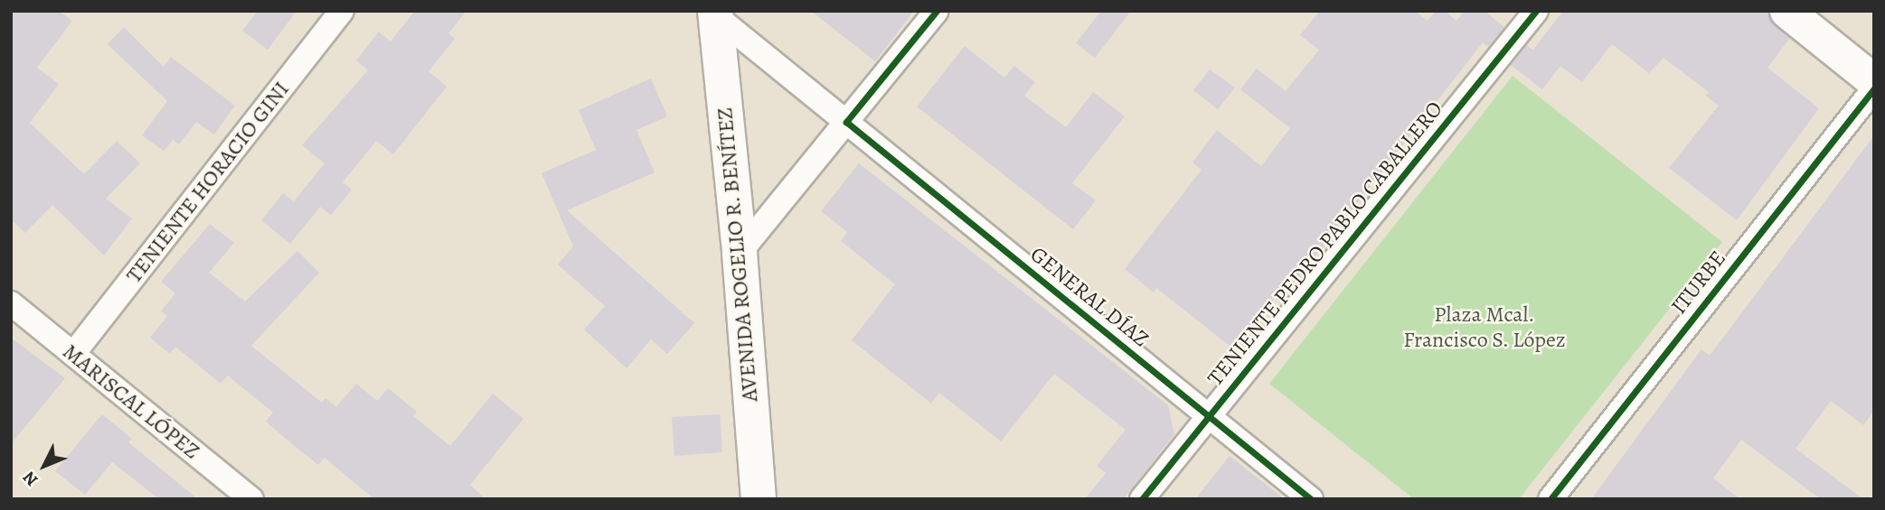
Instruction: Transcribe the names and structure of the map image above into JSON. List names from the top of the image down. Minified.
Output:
{"streets":{"main road":["AVENIDA ROGELIO R. BENÍTEZ"],"street":["TENIENTE HORACIO GINI","TENIENTE PEDRO PABLO CABALLERO","ITURBE","GENERAL DÍAZ","MARISCAL LÓPEZ"]},"crossings":[["TENIENTE HORACIO GINI","MARISCAL LÓPEZ"],["TENIENTE PEDRO PABLO CABALLERO","GENERAL DÍAZ"],["AVENIDA ROGELIO R. BENÍTEZ","GENERAL DÍAZ"]],"parks":["Plaza Mcal. Francisco S. López"],"north":"bottom left"}
